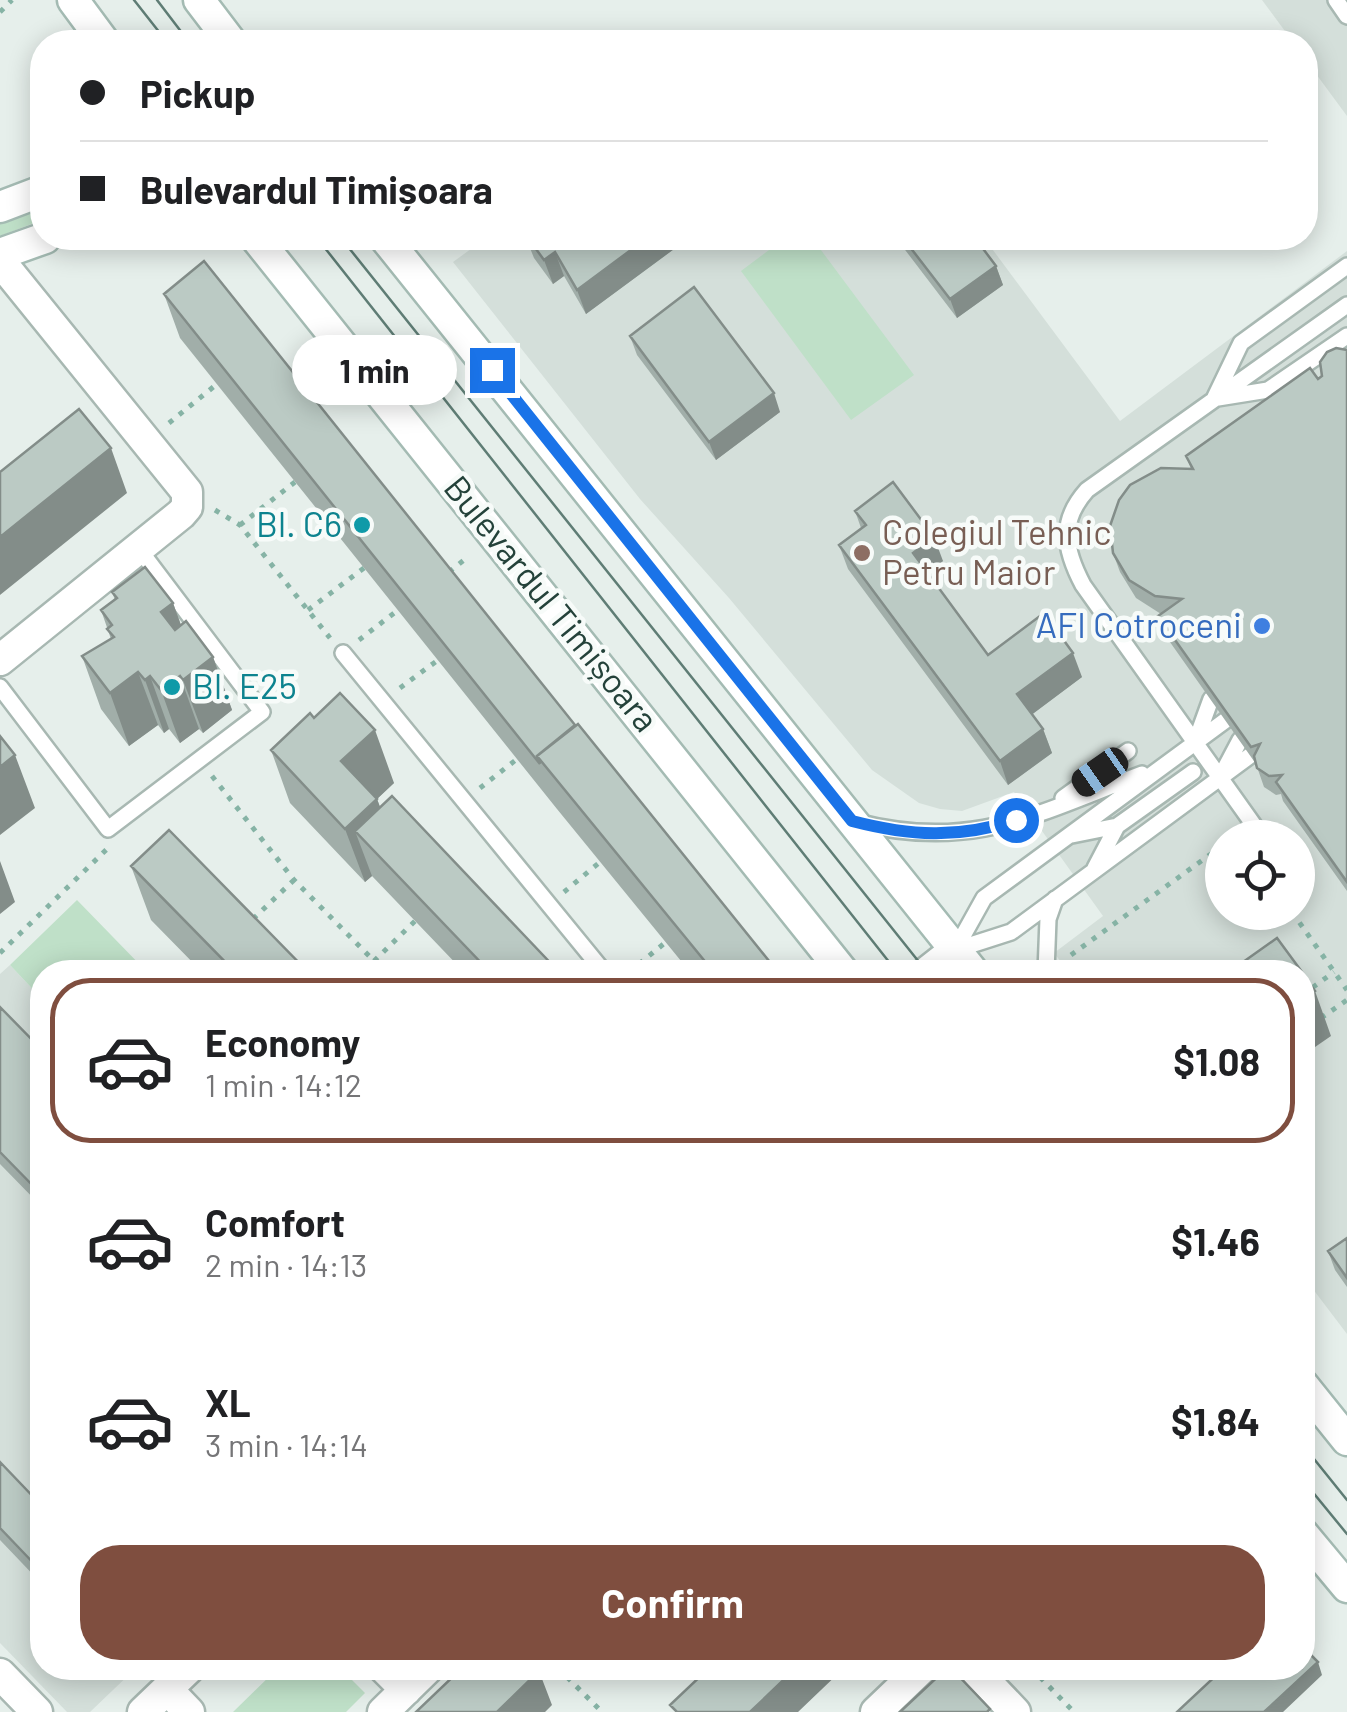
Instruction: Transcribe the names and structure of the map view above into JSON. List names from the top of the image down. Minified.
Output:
{"streets":{"main road":["Bulevardul Timișoara"]},"places":["Bl. C6","Colegiul Tehnic Petru Maior","AFI Cotroceni","Bl. E25"],"page":{"banner":["Pickup","Bulevardul Timișoara"],"bubble":"1 min","list":[{"name":"Economy","note":"1 min · 14:12","value":"$1.08"},{"name":"Comfort","note":"2 min · 14:13","value":"$1.46"},{"name":"XL","note":"3 min · 14:14","value":"$1.84"}],"buttons":"Confirm"}}
